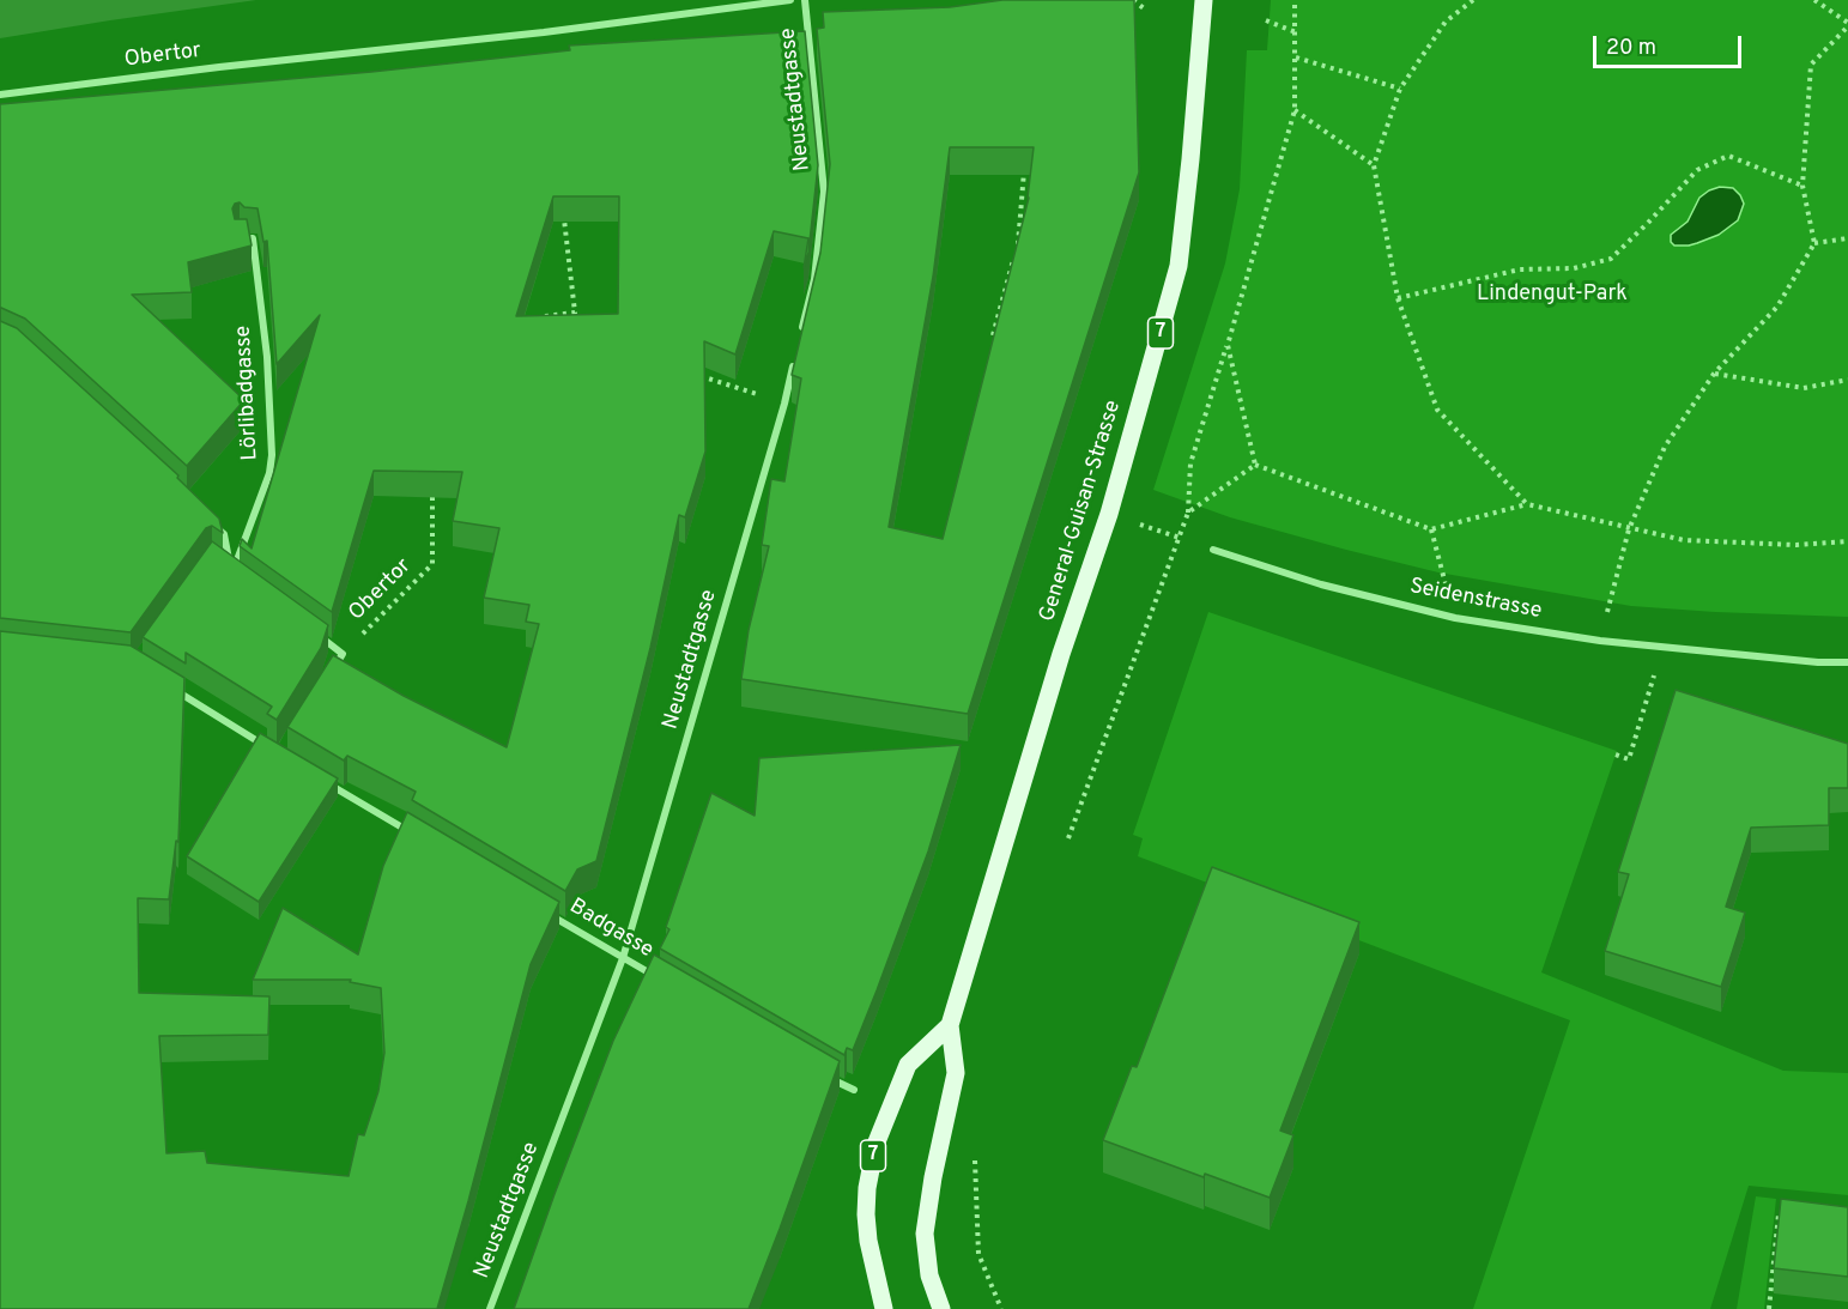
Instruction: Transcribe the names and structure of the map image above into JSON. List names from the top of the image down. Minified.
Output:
{"streets":{"main road":["7","General-Guisan-Strasse"],"street":["Obertor","Neustadtgasse","Lörlibadgasse","Seidenstrasse","Badgasse"]},"crossings":[["Neustadtgasse","Badgasse"]],"parks":["Lindengut-Park"],"scale_bar":"20 m"}
